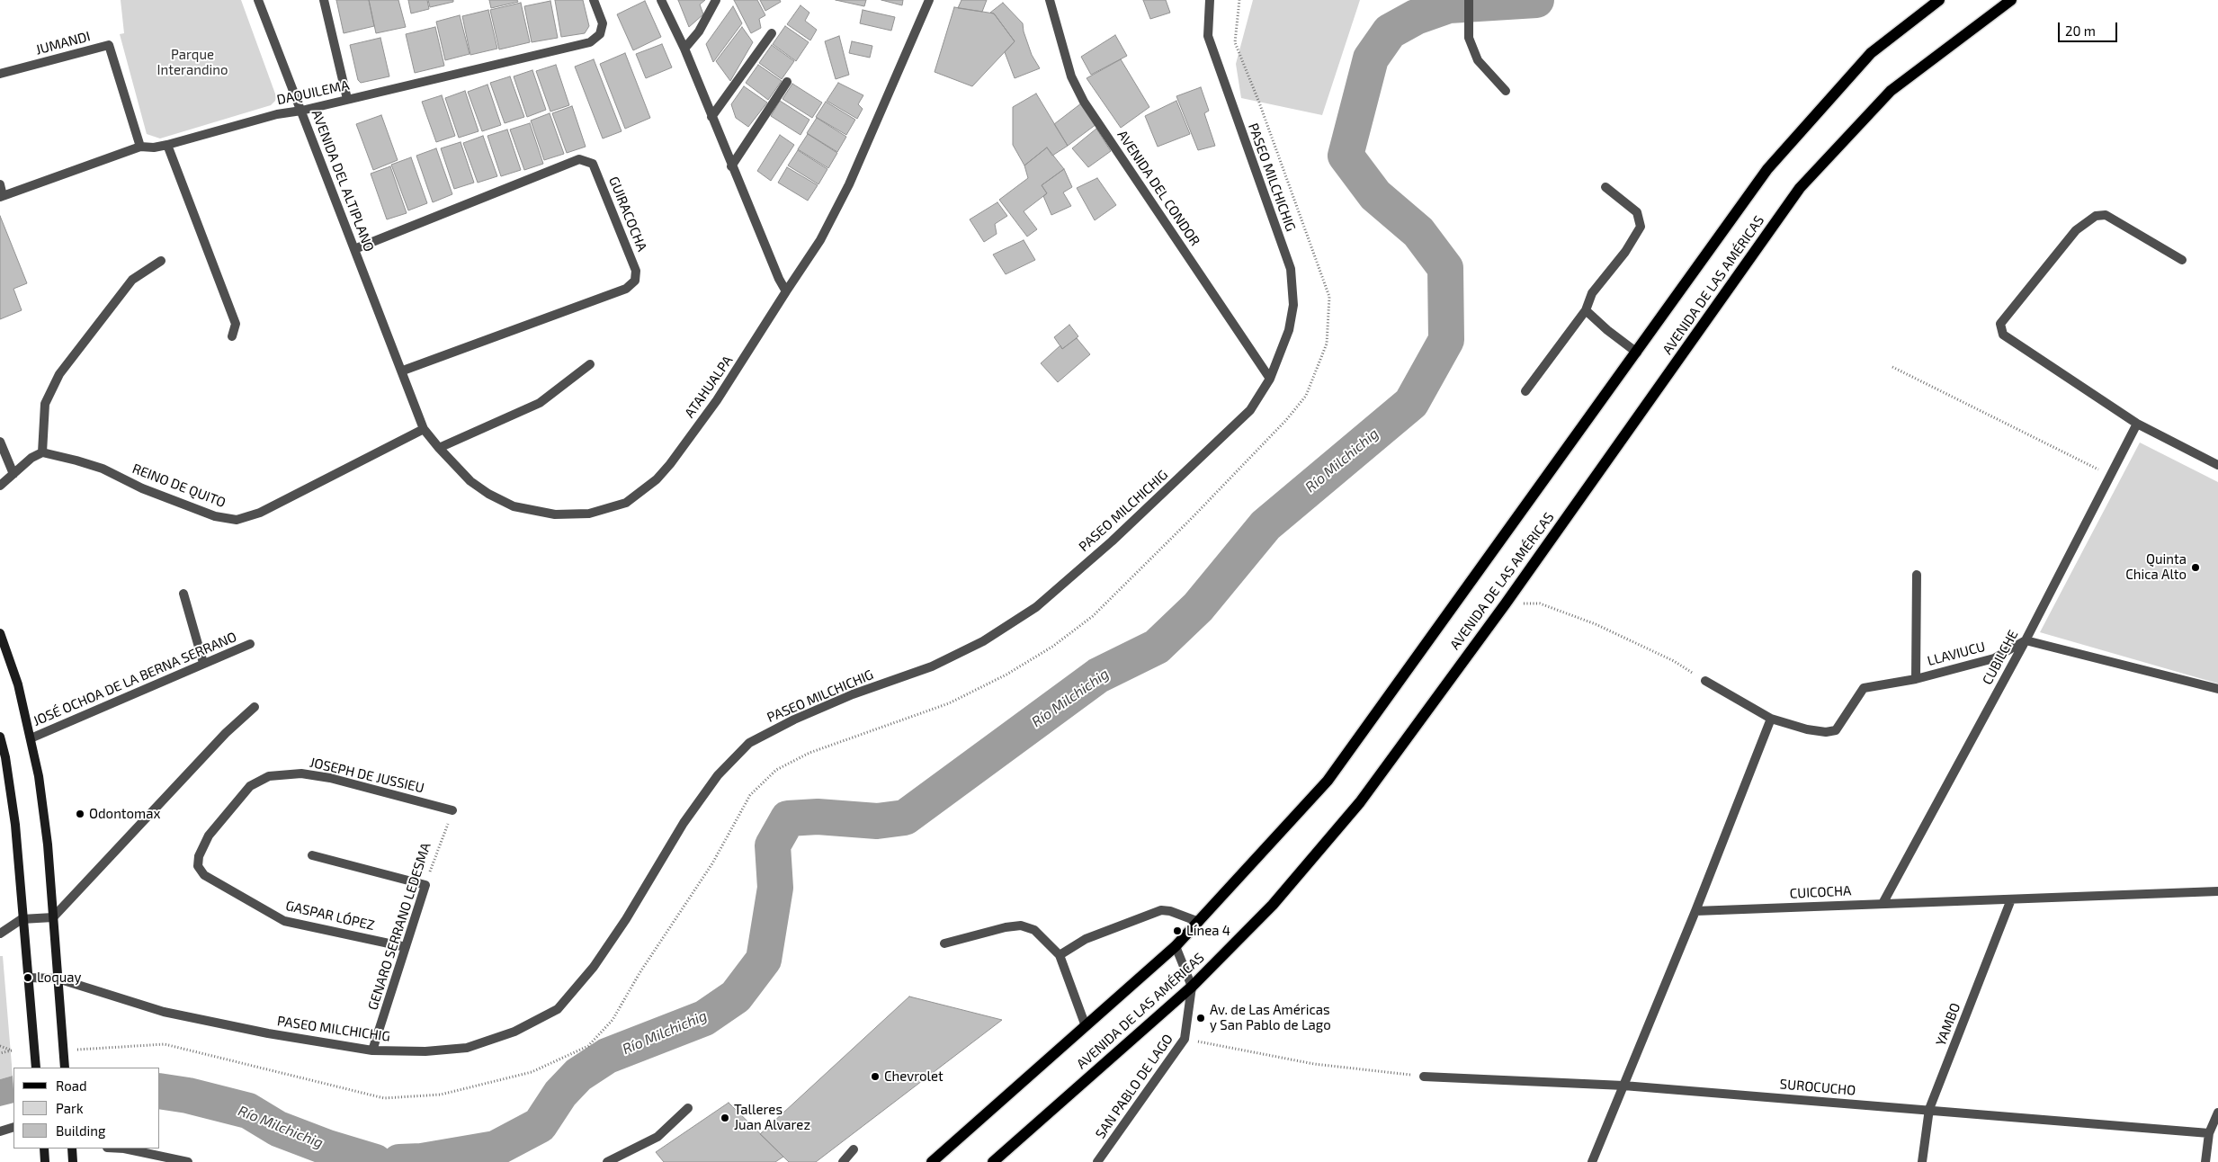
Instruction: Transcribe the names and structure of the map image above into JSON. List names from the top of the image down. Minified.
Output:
{"streets":{"main road":["AVENIDA DE LAS AMÉRICAS"],"street":["JUMANDI","DAQUILEMA","PASEO MILCHICHIG","AVENIDA DEL ALTIPLANO","AVENIDA DEL CONDOR","GUIRACOCHA","ATAHUALPA","REINO DE QUITO","LLAVIUCU","CUBILCHE","JOSÉ OCHOA DE LA BERNA SERRANO","JOSEPH DE JUSSIEU","CUICOCHA","GASPAR LÓPEZ","GENARO SERRANO LEDESMA","YAMBO","SAN PABLO DE LAGO","SUROCUCHO"]},"crossings":[["JUMANDI","DAQUILEMA"],["DAQUILEMA","AVENIDA DEL ALTIPLANO"],["PASEO MILCHICHIG","AVENIDA DEL CONDOR"],["PASEO MILCHICHIG","GENARO SERRANO LEDESMA"],["AVENIDA DEL ALTIPLANO","GUIRACOCHA"],["AVENIDA DEL ALTIPLANO","ATAHUALPA"],["GUIRACOCHA","ATAHUALPA"],["AVENIDA DE LAS AMÉRICAS","SAN PABLO DE LAGO"],["ATAHUALPA","REINO DE QUITO"],["LLAVIUCU","CUBILCHE"],["CUBILCHE","CUICOCHA"],["JOSEPH DE JUSSIEU","GASPAR LÓPEZ"],["JOSEPH DE JUSSIEU","GENARO SERRANO LEDESMA"],["CUICOCHA","YAMBO"],["GASPAR LÓPEZ","GENARO SERRANO LEDESMA"],["YAMBO","SUROCUCHO"]],"water":["Río Milchichig"],"parks":["Parque Interandino"],"places":["Quinta Chica Alto","Odontomax","Línea 4","Loquay","Av. de Las Américas y San Pablo de Lago","Chevrolet","Talleres Juan Alvarez"],"legend":["Road","Park","Building"],"scale_bar":"20 m"}
